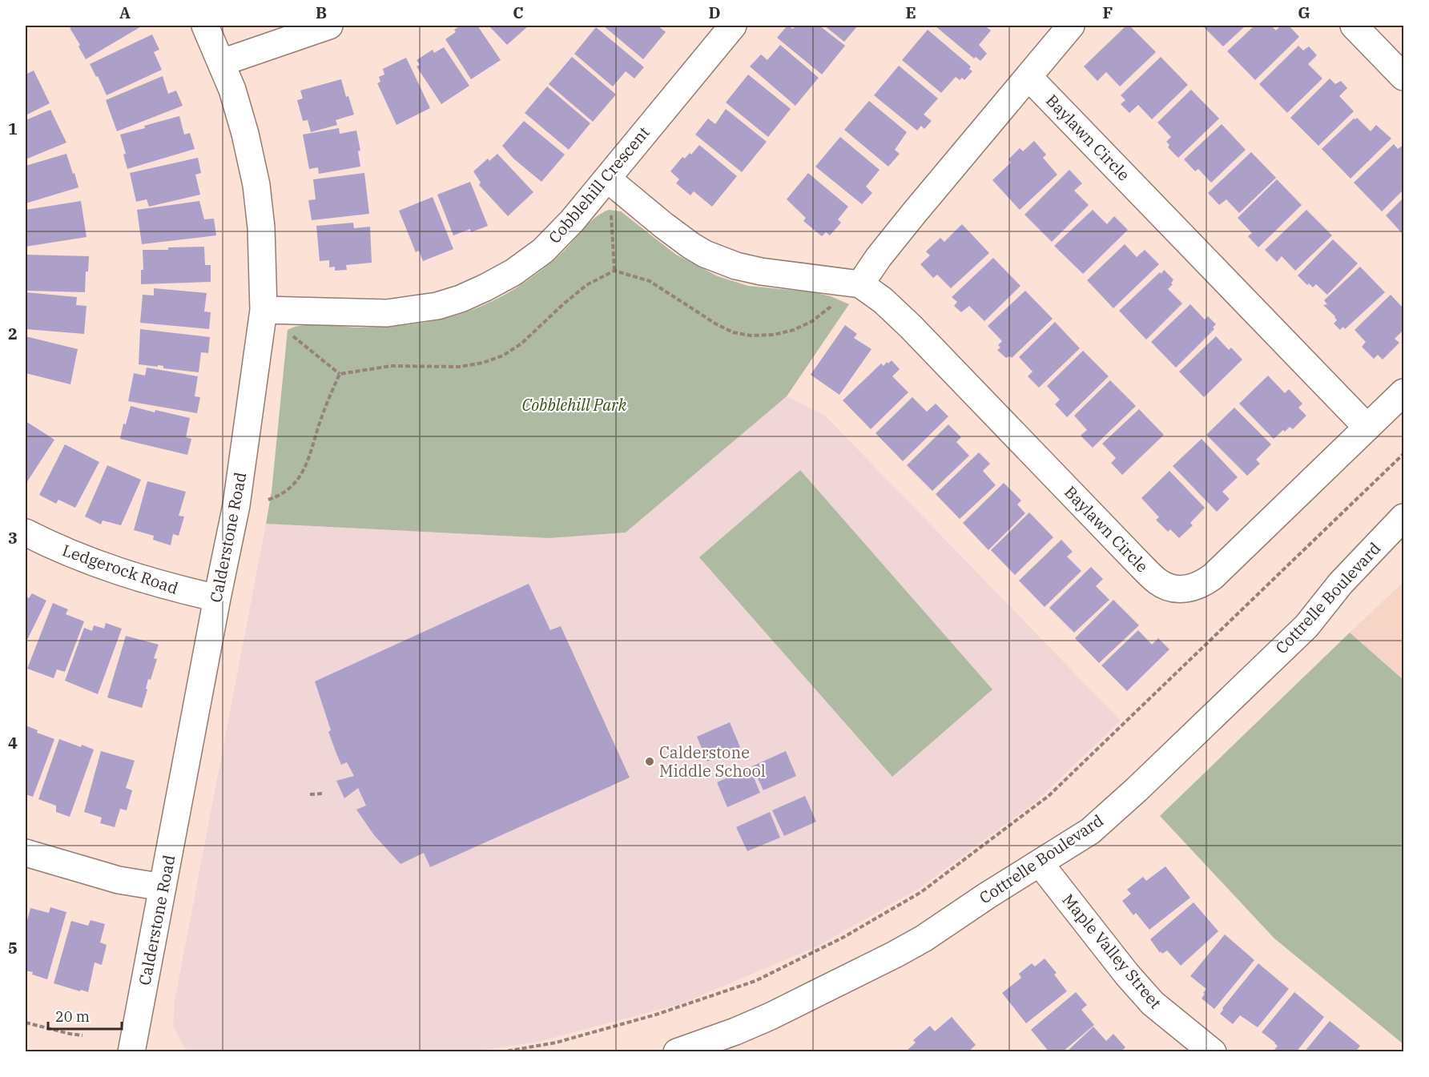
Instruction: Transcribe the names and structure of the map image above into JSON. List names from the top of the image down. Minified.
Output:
{"streets":{"street":["Baylawn Circle","Cobblehill Crescent","Calderstone Road","Ledgerock Road","Cottrelle Boulevard","Maple Valley Street"]},"crossings":[["Baylawn Circle","Cobblehill Crescent"],["Cobblehill Crescent","Calderstone Road"],["Calderstone Road","Ledgerock Road"],["Cottrelle Boulevard","Maple Valley Street"]],"parks":["Cobblehill Park"],"places":["Calderstone Middle School"],"scale_bar":"20 m","grid":{"columns":["A","B","C","D","E","F","G"],"rows":["1","2","3","4","5"]}}
